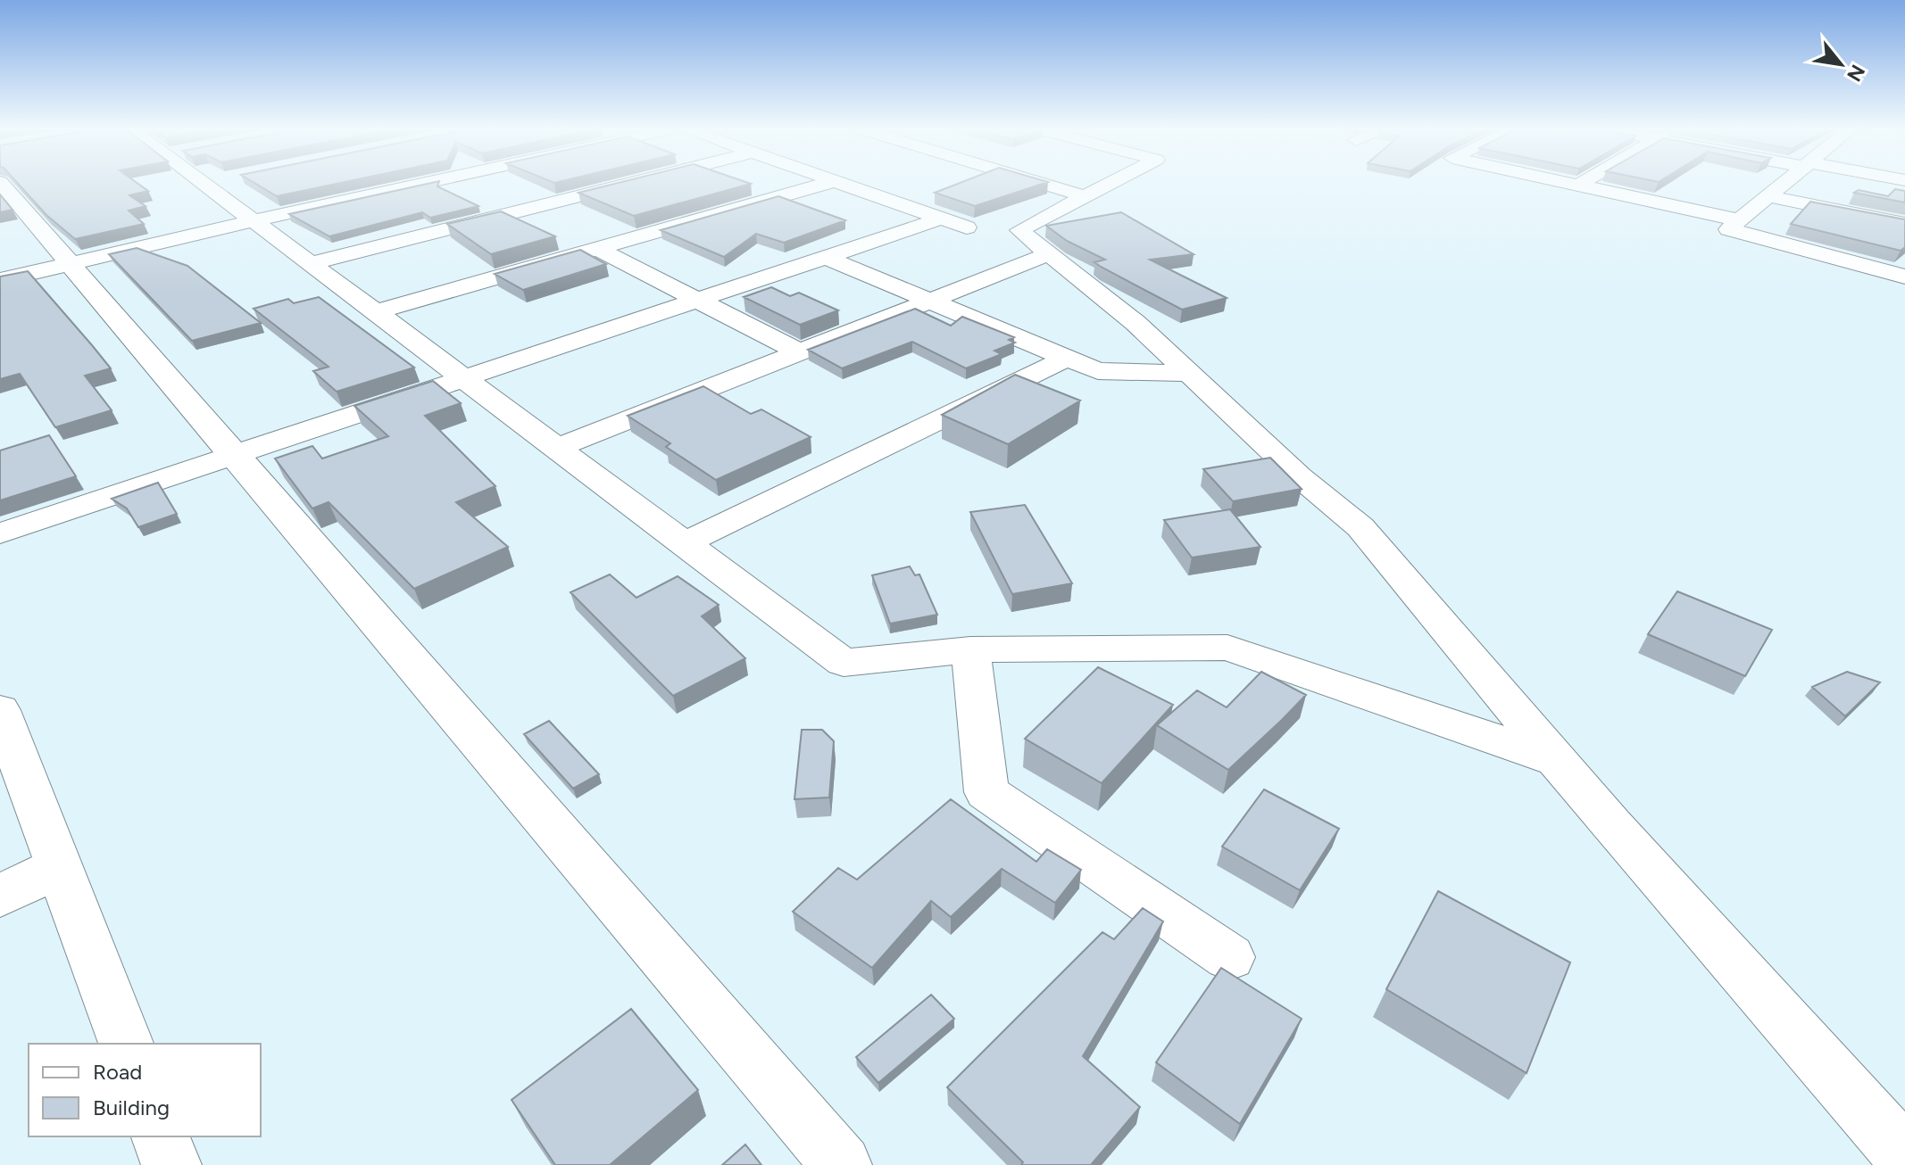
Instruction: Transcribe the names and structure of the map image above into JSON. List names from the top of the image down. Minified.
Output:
{"legend":["Road","Building"],"north":"bottom right"}
